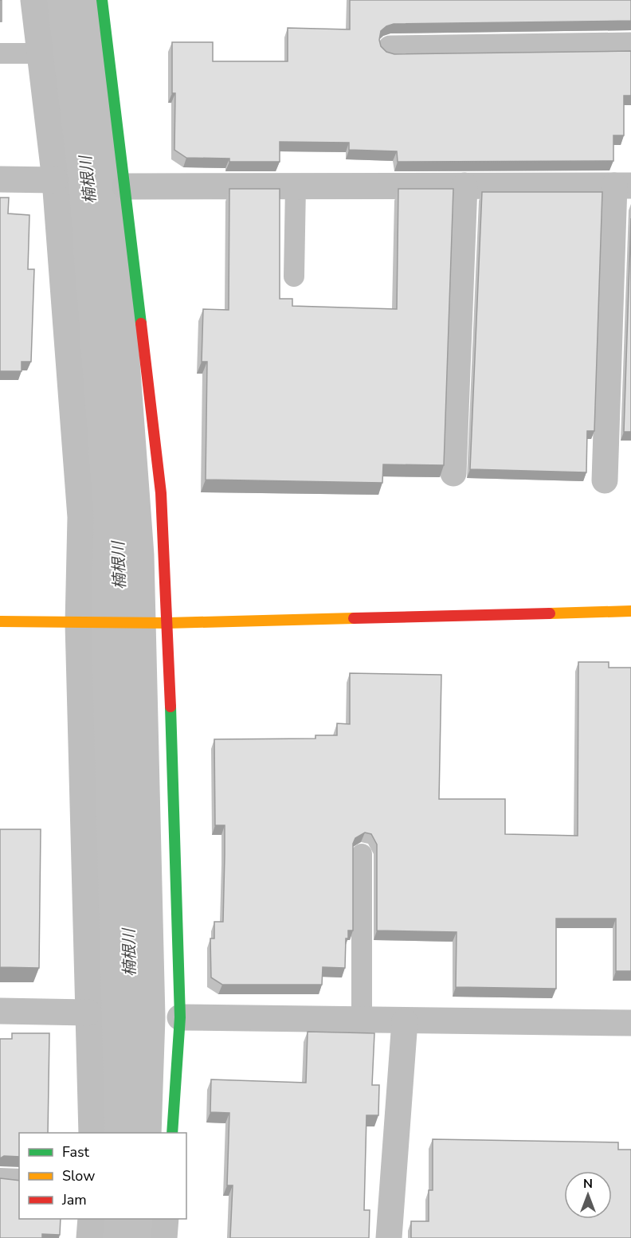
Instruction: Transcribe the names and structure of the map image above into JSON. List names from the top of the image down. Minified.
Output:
{"water":["楠根川"],"legend":["Fast","Slow","Jam"],"north":"top"}
